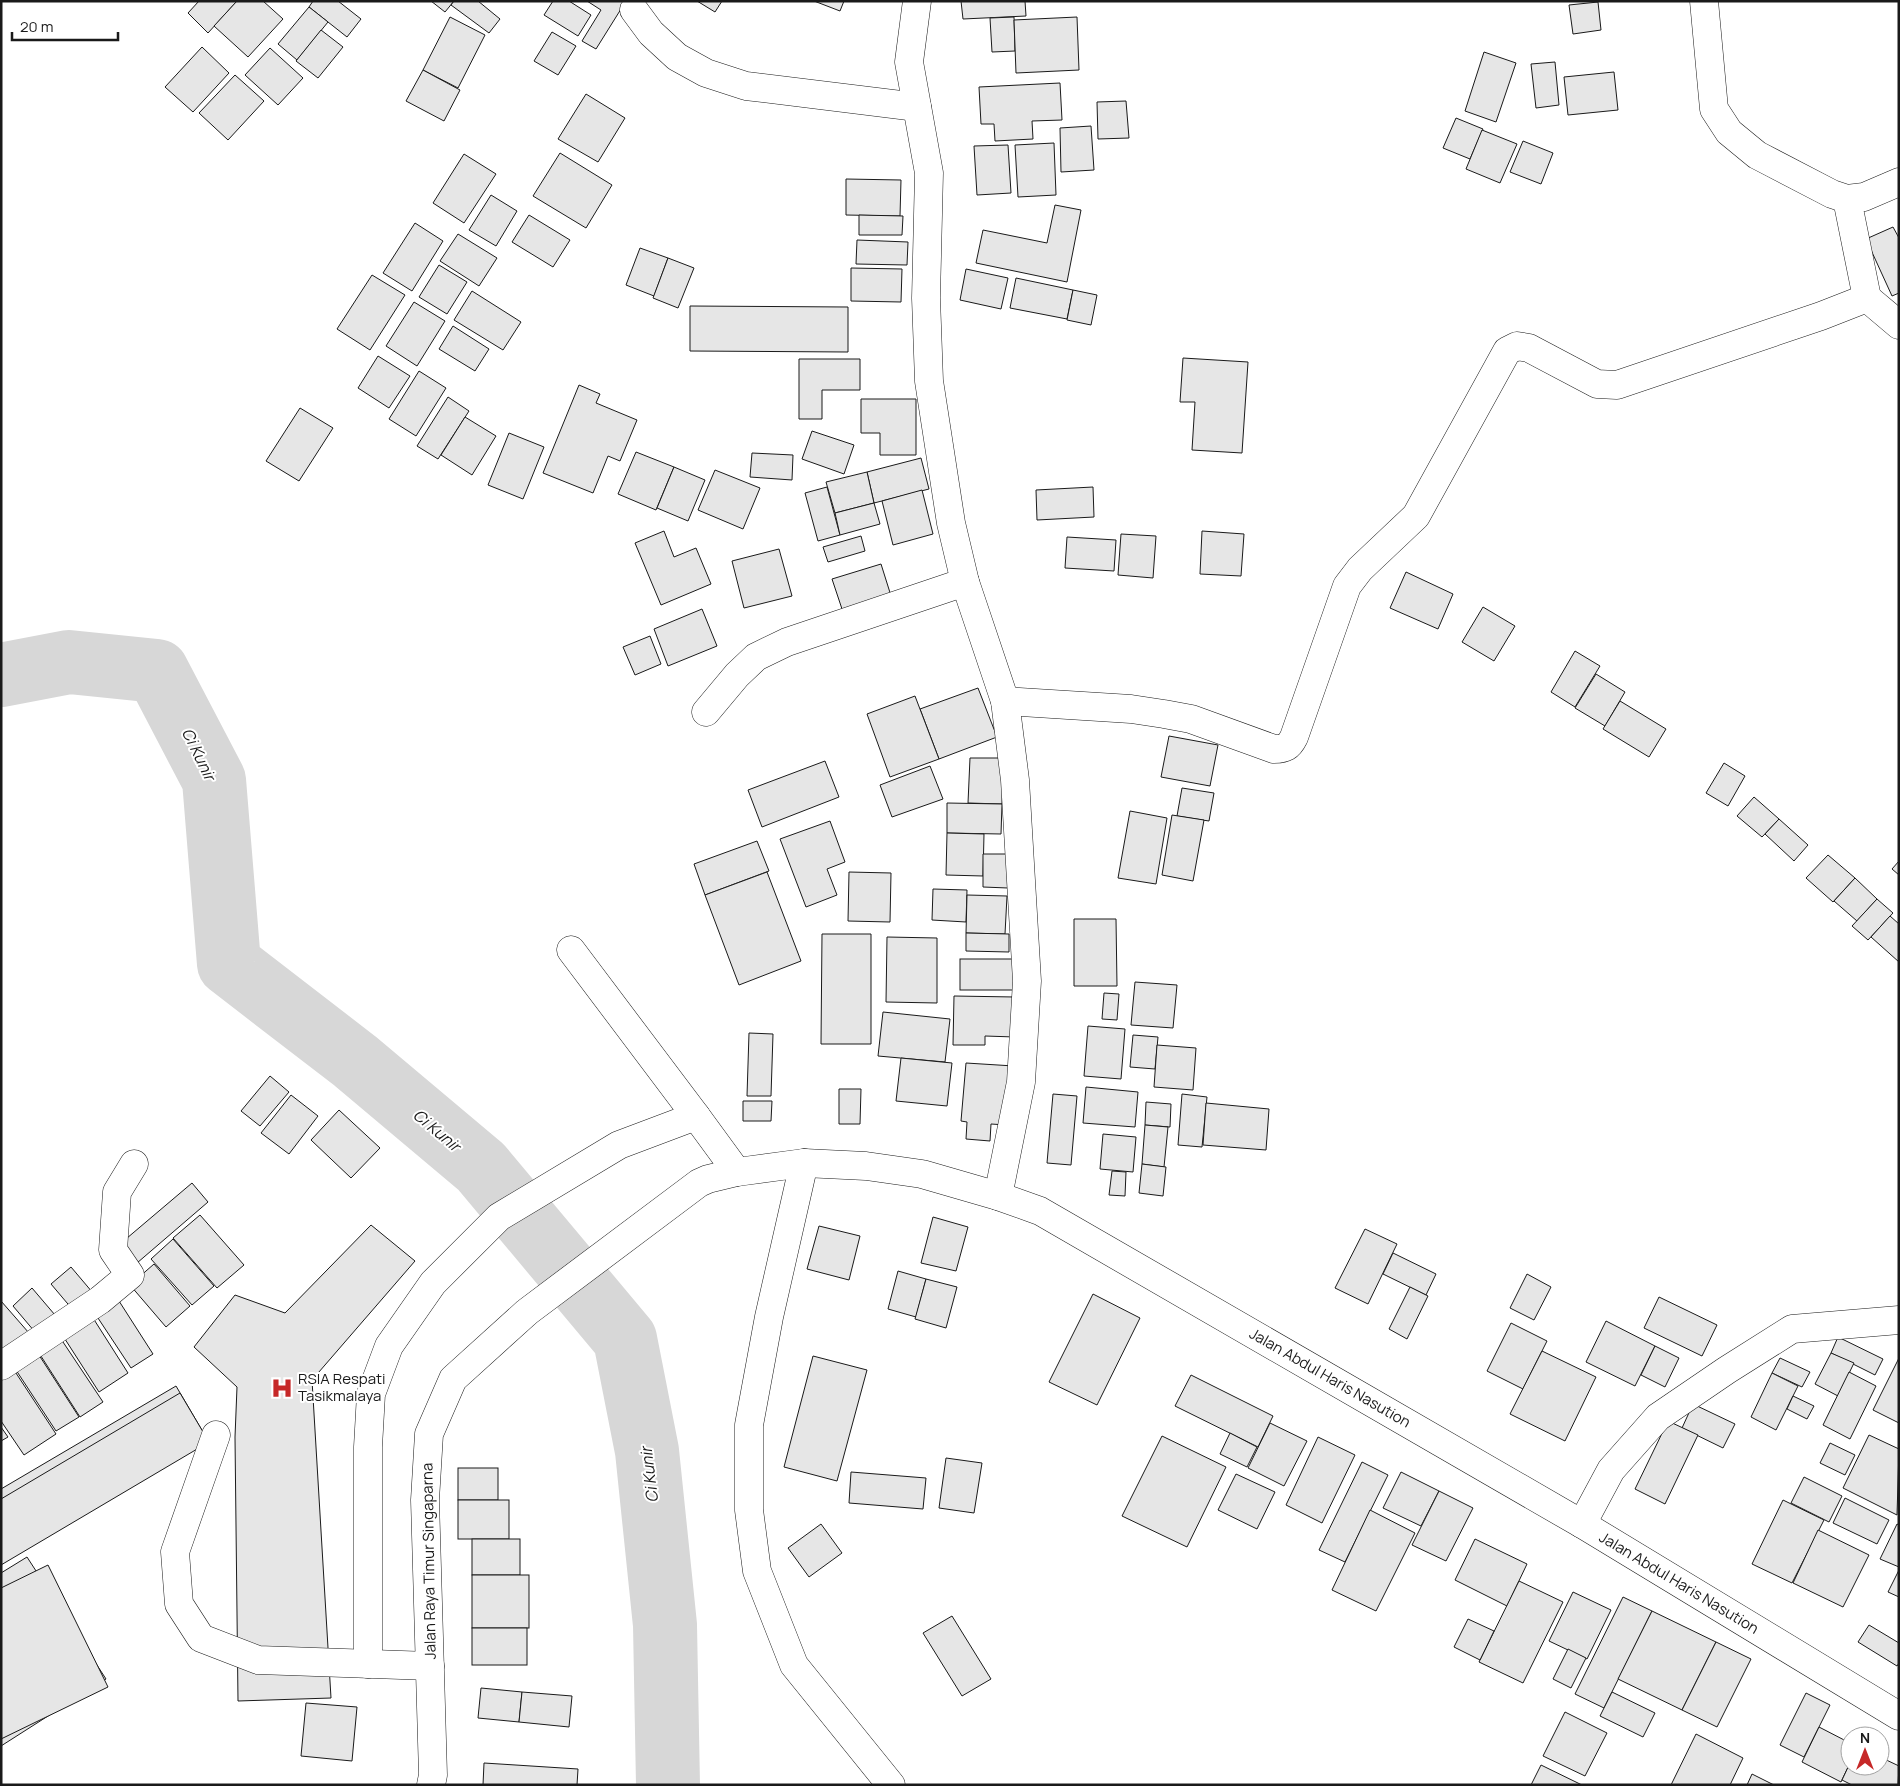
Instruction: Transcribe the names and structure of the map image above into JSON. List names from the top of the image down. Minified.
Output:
{"streets":{"street":["Jalan Abdul Haris Nasution","Jalan Raya Timur Singaparna"]},"crossings":[["Jalan Abdul Haris Nasution","Jalan Raya Timur Singaparna"]],"water":["Ci Kunir"],"places":{"hospital":["RSIA Respati Tasikmalaya"]},"scale_bar":"20 m","north":"top"}
